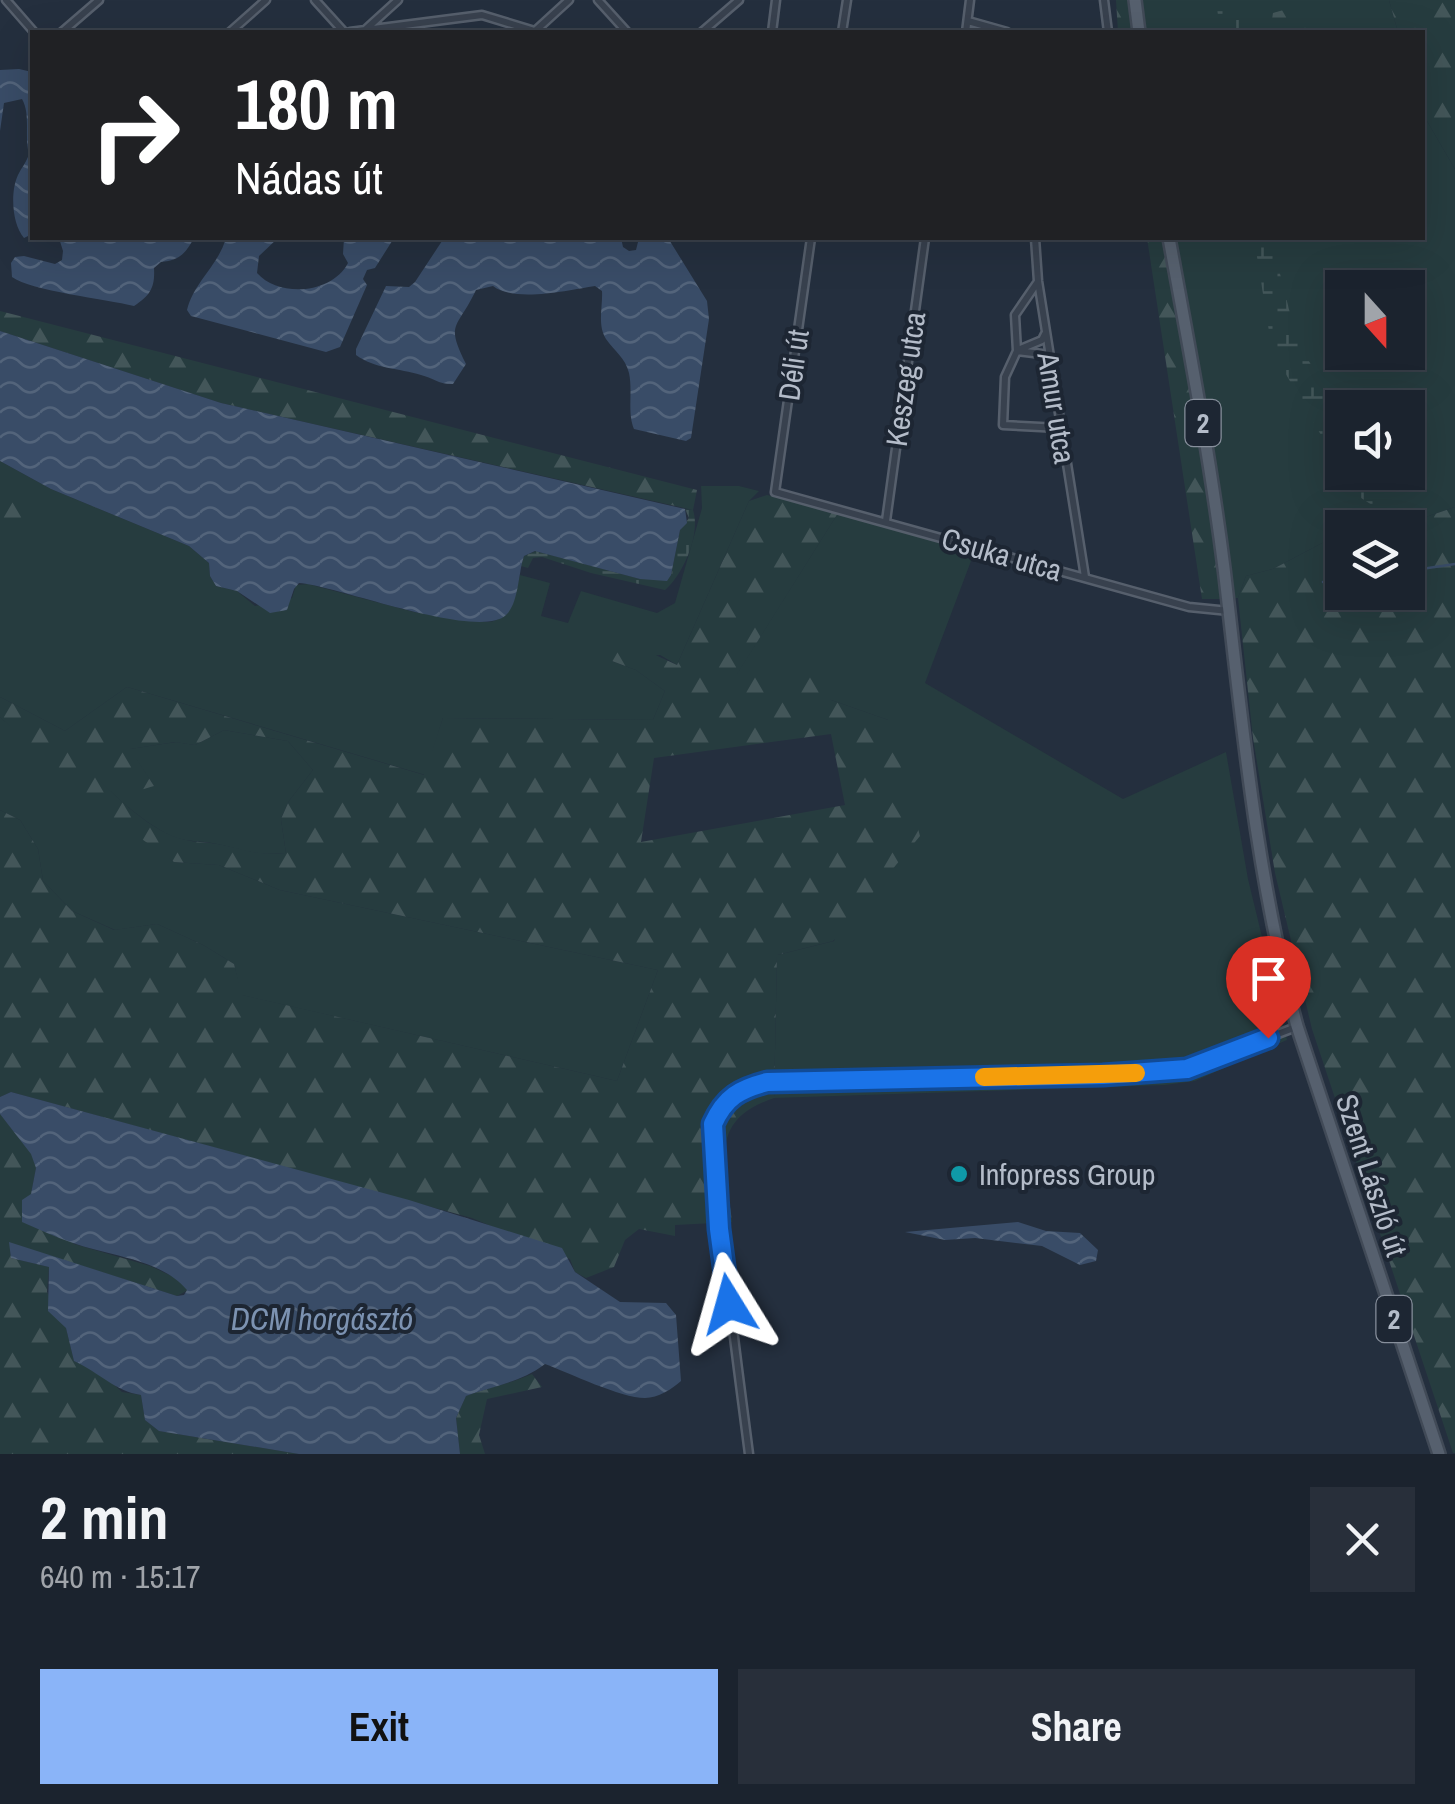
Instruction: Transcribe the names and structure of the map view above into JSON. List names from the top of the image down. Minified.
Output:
{"streets":{"main road":["2","Szent László út"],"street":["Déli út","Keszeg utca","Amur utca","Csuka utca"]},"crossings":[["Déli út","Csuka utca"],["Keszeg utca","Csuka utca"],["Amur utca","Csuka utca"],["2","Csuka utca"],["2","Szent László út"]],"water":["DCM horgásztó"],"places":["Infopress Group"],"north":"bottom","page":{"turn":["180 m","Nádas út"],"heading":["2 min","640 m · 15:17"],"buttons":["Exit","Share"]}}
